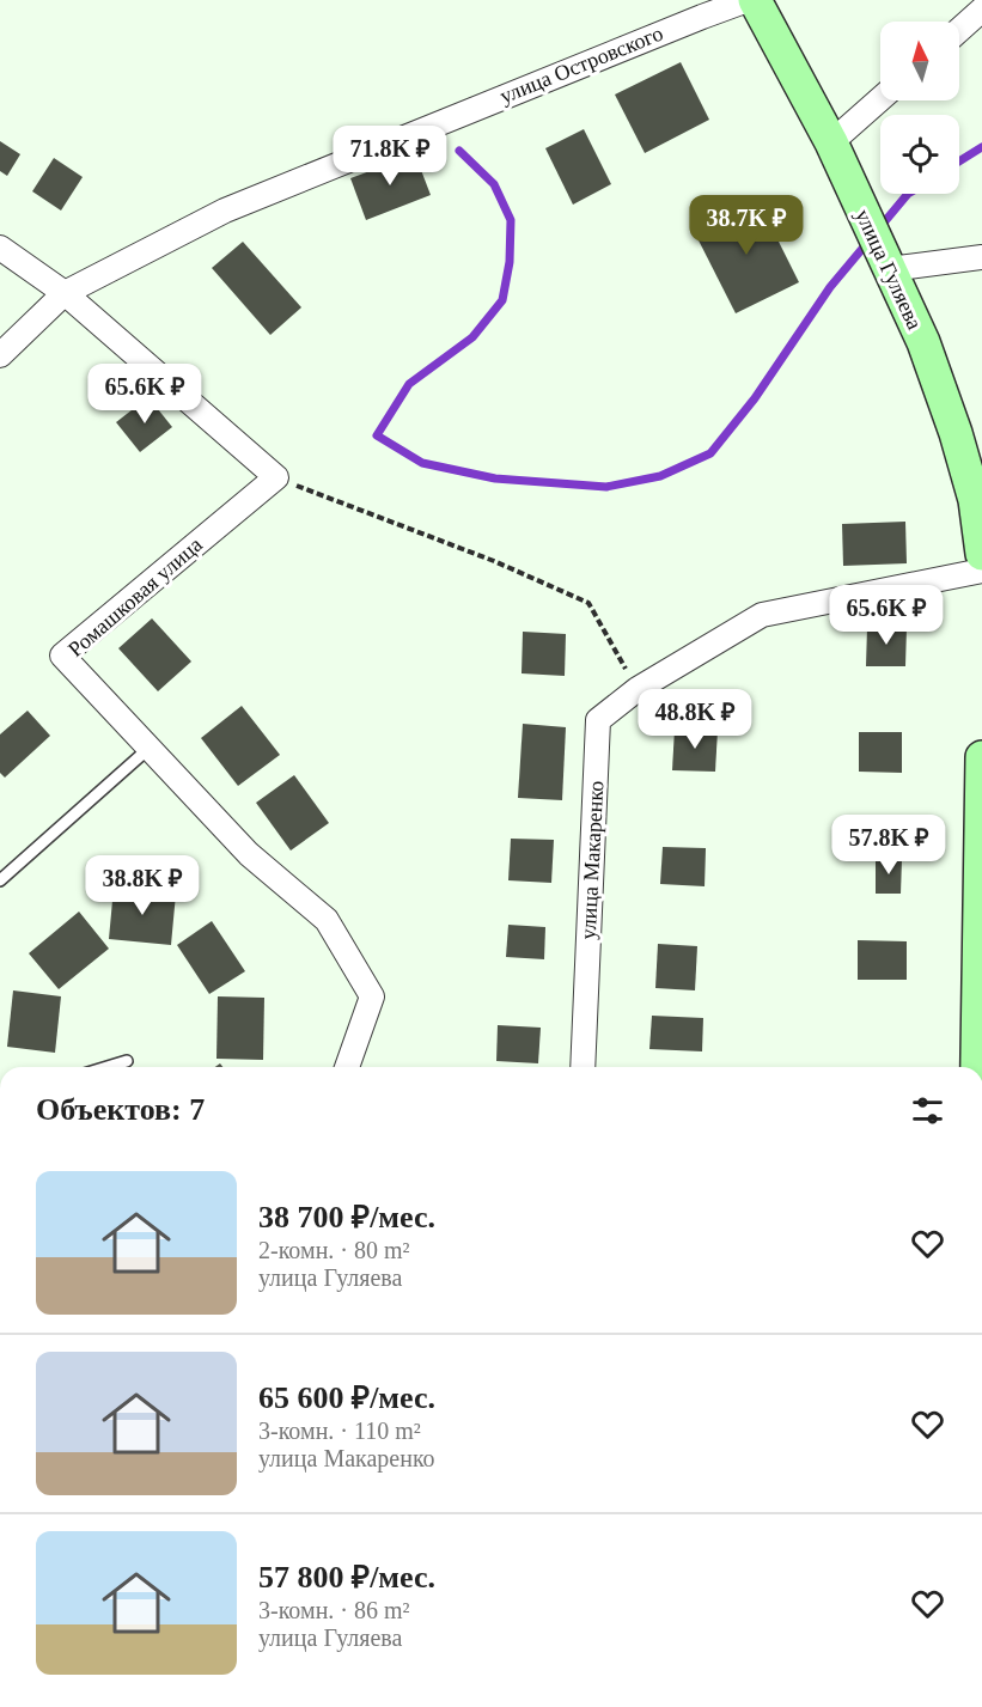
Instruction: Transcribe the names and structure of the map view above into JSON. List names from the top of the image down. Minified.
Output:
{"streets":{"main road":["улица Гуляева"],"street":["улица Островского","Ромашковая улица","улица Макаренко"]},"north":"top","page":{"price":["71.8K ₽","38.7K ₽","65.6K ₽","65.6K ₽","48.8K ₽","57.8K ₽","38.8K ₽"],"heading":"Объектов: 7","list":[{"name":"38 700 ₽/мес.","note":"2-комн. · 80 m² · улица Гуляева"},{"name":"65 600 ₽/мес.","note":"3-комн. · 110 m² · улица Макаренко"},{"name":"57 800 ₽/мес.","note":"3-комн. · 86 m² · улица Гуляева"}]}}
